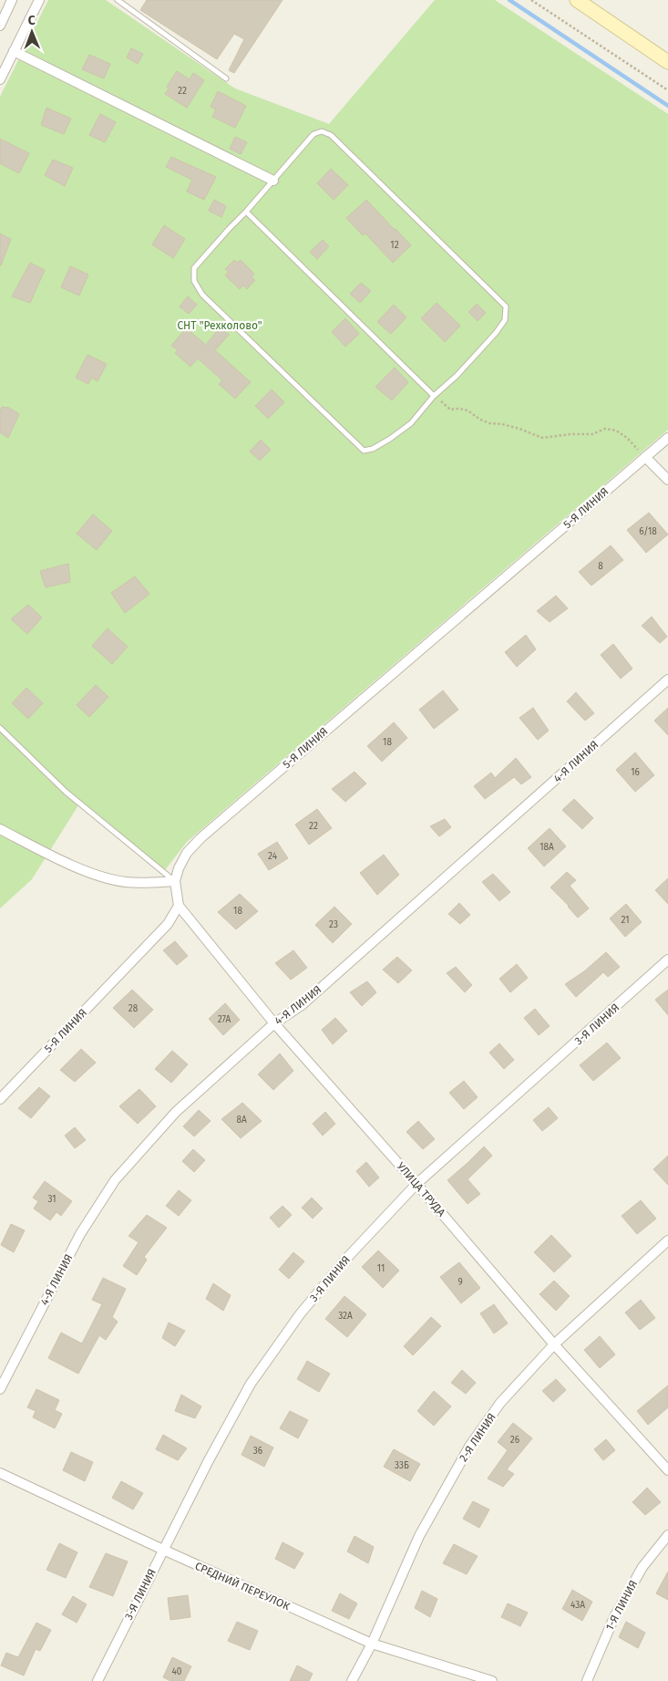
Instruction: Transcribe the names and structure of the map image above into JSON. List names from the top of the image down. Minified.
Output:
{"streets":{"street":["5-Я ЛИНИЯ","4-Я ЛИНИЯ","3-Я ЛИНИЯ","УЛИЦА ТРУДА","2-Я ЛИНИЯ","СРЕДНИЙ ПЕРЕУЛОК","1-Я ЛИНИЯ"]},"crossings":[["5-Я ЛИНИЯ","УЛИЦА ТРУДА"],["4-Я ЛИНИЯ","УЛИЦА ТРУДА"],["3-Я ЛИНИЯ","УЛИЦА ТРУДА"],["3-Я ЛИНИЯ","СРЕДНИЙ ПЕРЕУЛОК"],["УЛИЦА ТРУДА","2-Я ЛИНИЯ"],["2-Я ЛИНИЯ","СРЕДНИЙ ПЕРЕУЛОК"]],"parks":["СНТ \"Рехколово\""],"house_numbers":["22","12","6/18","8","18","16","22","18А","24","18","21","23","28","27А","8А","31","11","9","32А","26","36","33Б","43А","40"],"north":"top"}
